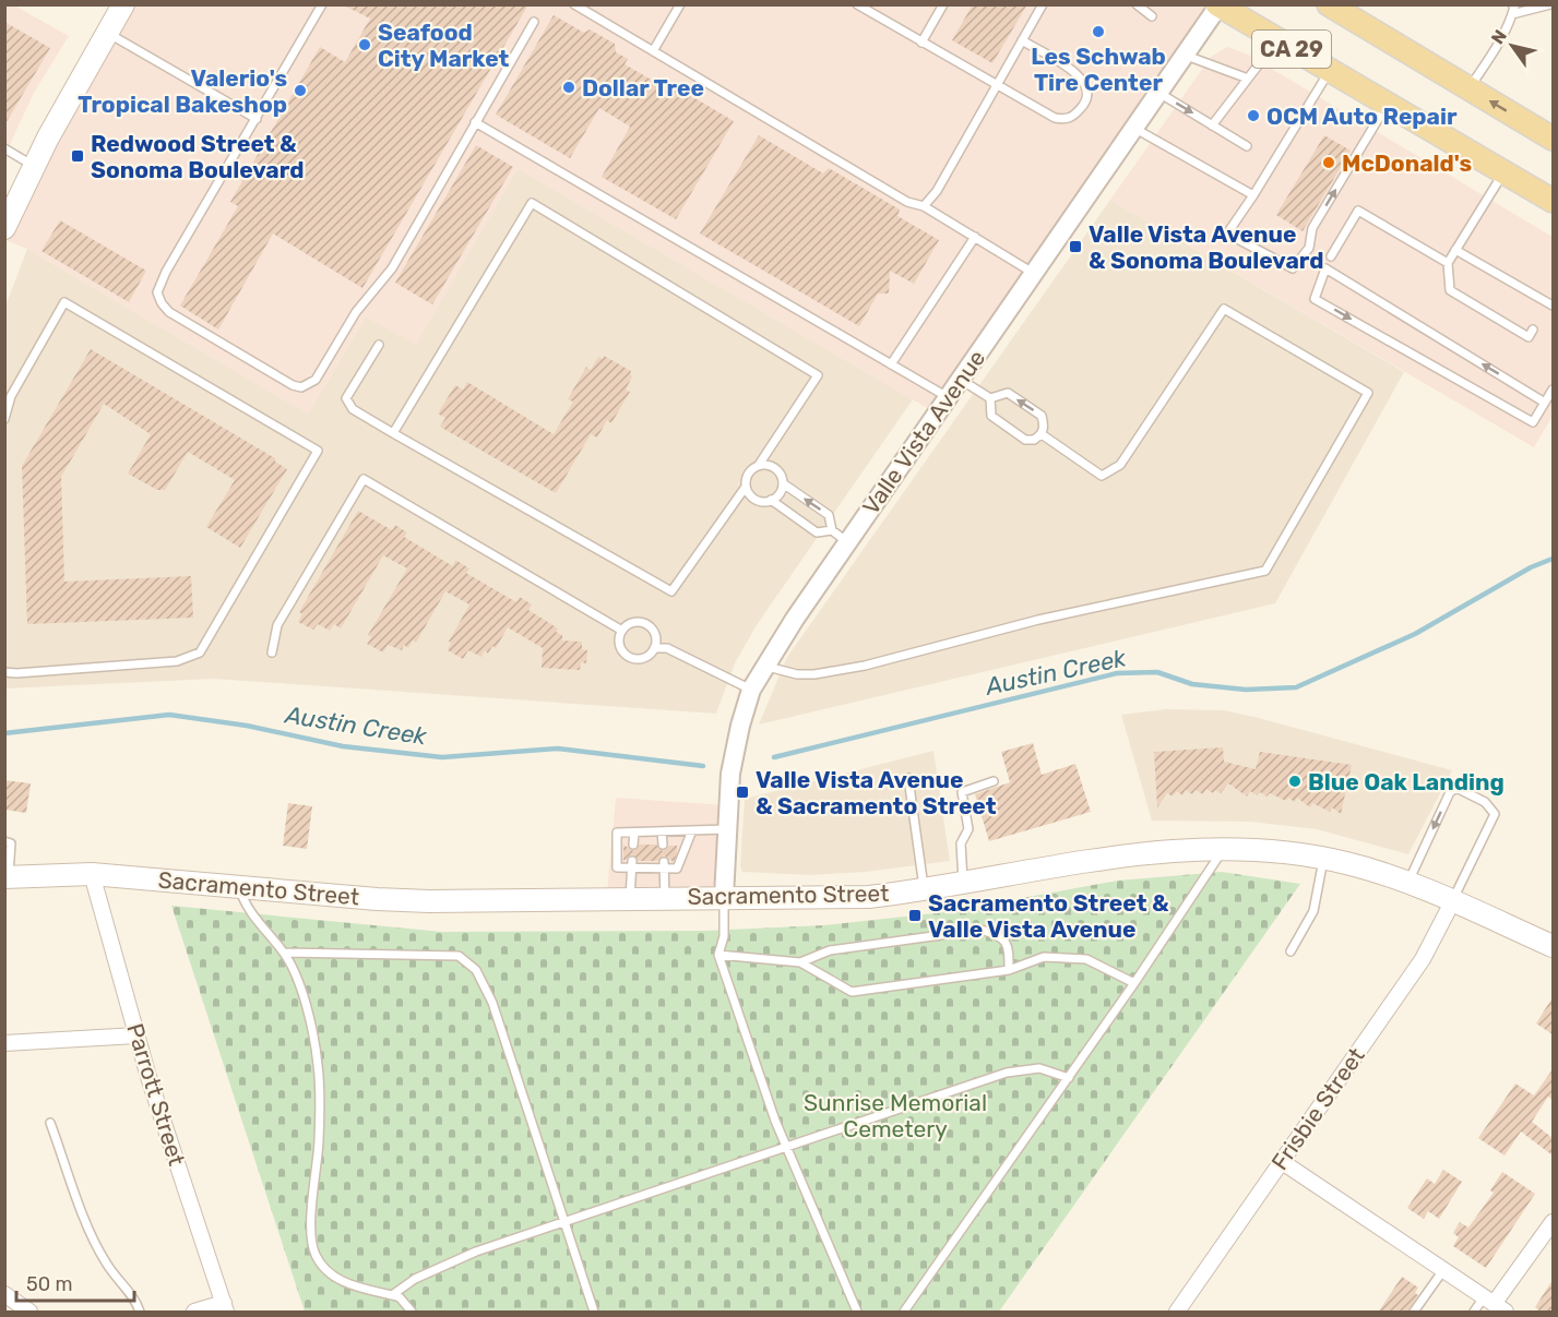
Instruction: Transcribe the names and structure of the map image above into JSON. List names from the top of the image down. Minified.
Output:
{"streets":{"main road":["CA 29","Sacramento Street"],"street":["Valle Vista Avenue","Parrott Street","Frisbie Street"]},"crossings":[["CA 29","Valle Vista Avenue"],["Valle Vista Avenue","Sacramento Street"],["Sacramento Street","Parrott Street"],["Sacramento Street","Frisbie Street"]],"water":["Austin Creek"],"parks":["Sunrise Memorial Cemetery"],"places":{"other":["Les Schwab Tire Center","Seafood City Market","Dollar Tree","Valerio's Tropical Bakeshop","OCM Auto Repair","McDonald's","Blue Oak Landing"],"transit":["Redwood Street & Sonoma Boulevard","Valle Vista Avenue & Sonoma Boulevard","Valle Vista Avenue & Sacramento Street","Sacramento Street & Valle Vista Avenue"]},"scale_bar":"50 m","north":"top left"}
